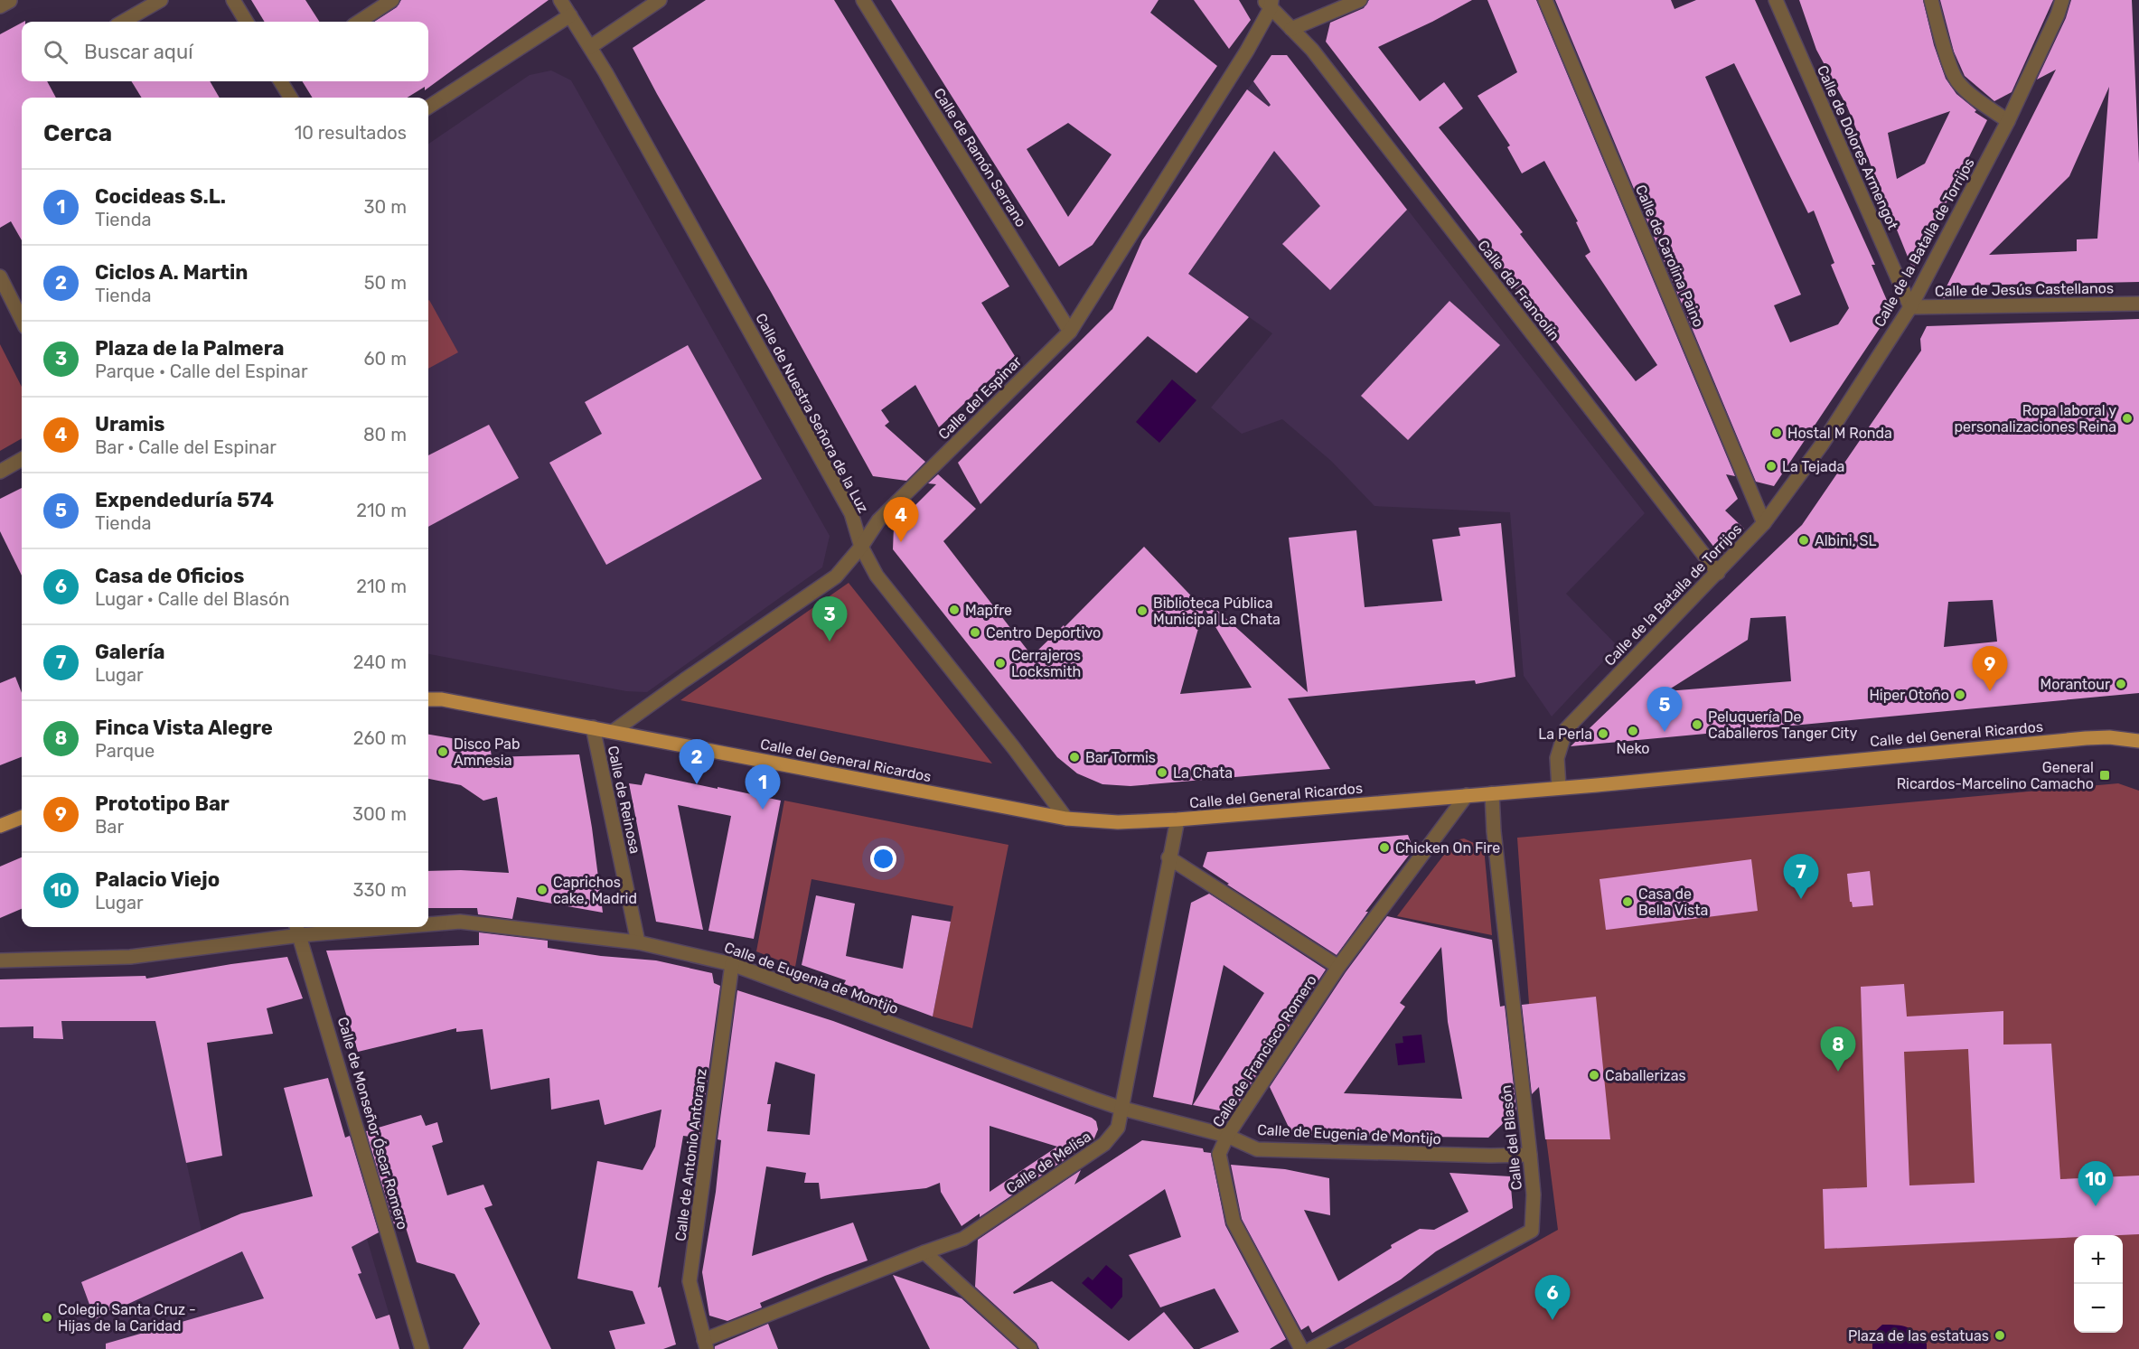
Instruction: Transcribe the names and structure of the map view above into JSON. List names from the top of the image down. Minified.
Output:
{"streets":{"main road":["Calle del General Ricardos"],"street":["Calle de Dolores Armengot","Calle de Ramón Serrano","Calle de la Batalla de Torrijos","Calle de Carolina Paino","Calle de Jesús Castellanos","Calle del Francolín","Calle del Espinar","Calle de Nuestra Señora de la Luz","Calle de Reinosa","Calle de Eugenia de Montijo","Calle de Francisco Romero","Calle de Monseñor Óscar Romero","Calle del Blasón","Calle de Antonio Antoranz","Calle de Melisa"]},"crossings":[["Calle de Dolores Armengot","Calle de la Batalla de Torrijos"],["Calle de Dolores Armengot","Calle de Jesús Castellanos"],["Calle de Ramón Serrano","Calle del Espinar"],["Calle de la Batalla de Torrijos","Calle de Carolina Paino"],["Calle de la Batalla de Torrijos","Calle de Jesús Castellanos"],["Calle de la Batalla de Torrijos","Calle del Francolín"],["Calle de la Batalla de Torrijos","Calle del General Ricardos"],["Calle del Francolín","Calle del Espinar"],["Calle del Espinar","Calle de Nuestra Señora de la Luz"],["Calle del Espinar","Calle del General Ricardos"],["Calle de Nuestra Señora de la Luz","Calle del General Ricardos"],["Calle del General Ricardos","Calle de Reinosa"],["Calle del General Ricardos","Calle de Francisco Romero"],["Calle del General Ricardos","Calle del Blasón"],["Calle del General Ricardos","Calle de Melisa"],["Calle de Reinosa","Calle de Eugenia de Montijo"],["Calle de Eugenia de Montijo","Calle de Francisco Romero"],["Calle de Eugenia de Montijo","Calle de Monseñor Óscar Romero"],["Calle de Eugenia de Montijo","Calle del Blasón"],["Calle de Eugenia de Montijo","Calle de Antonio Antoranz"],["Calle de Eugenia de Montijo","Calle de Melisa"],["Calle de Antonio Antoranz","Calle de Melisa"]],"places":{"other":["Ropa laboral y personalizaciones Reina","Hostal M Ronda","La Tejada","Albini, SL","Mapfre","Biblioteca Pública Municipal La Chata","Centro Deportivo","Cerrajeros Locksmith","Morantour","Hiper Otoño","Peluquería De Caballeros Tanger City","Neko","La Perla","Disco Pab Amnesia","Bar Tormis","La Chata","Chicken On Fire","Caprichos cake, Madrid","Casa de Bella Vista","Caballerizas","Colegio Santa Cruz - Hijas de la Caridad","Plaza de las estatuas"],"transit":["General Ricardos-Marcelino Camacho"]},"page":{"search":"Buscar aquí","heading":["Cerca","10 resultados"],"list":[{"mark":"1","name":"Cocideas S.L.","note":"Tienda","value":"30 m"},{"mark":"2","name":"Ciclos A. Martin","note":"Tienda","value":"50 m"},{"mark":"3","name":"Plaza de la Palmera","note":"Parque · Calle del Espinar","value":"60 m"},{"mark":"4","name":"Uramis","note":"Bar · Calle del Espinar","value":"80 m"},{"mark":"5","name":"Expendeduría 574","note":"Tienda","value":"210 m"},{"mark":"6","name":"Casa de Oficios","note":"Lugar · Calle del Blasón","value":"210 m"},{"mark":"7","name":"Galería","note":"Lugar","value":"240 m"},{"mark":"8","name":"Finca Vista Alegre","note":"Parque","value":"260 m"},{"mark":"9","name":"Prototipo Bar","note":"Bar","value":"300 m"},{"mark":"10","name":"Palacio Viejo","note":"Lugar","value":"330 m"}],"pins":["4","3","9","5","2","1","7","8","10","6"],"map_buttons":["+","−"]}}
